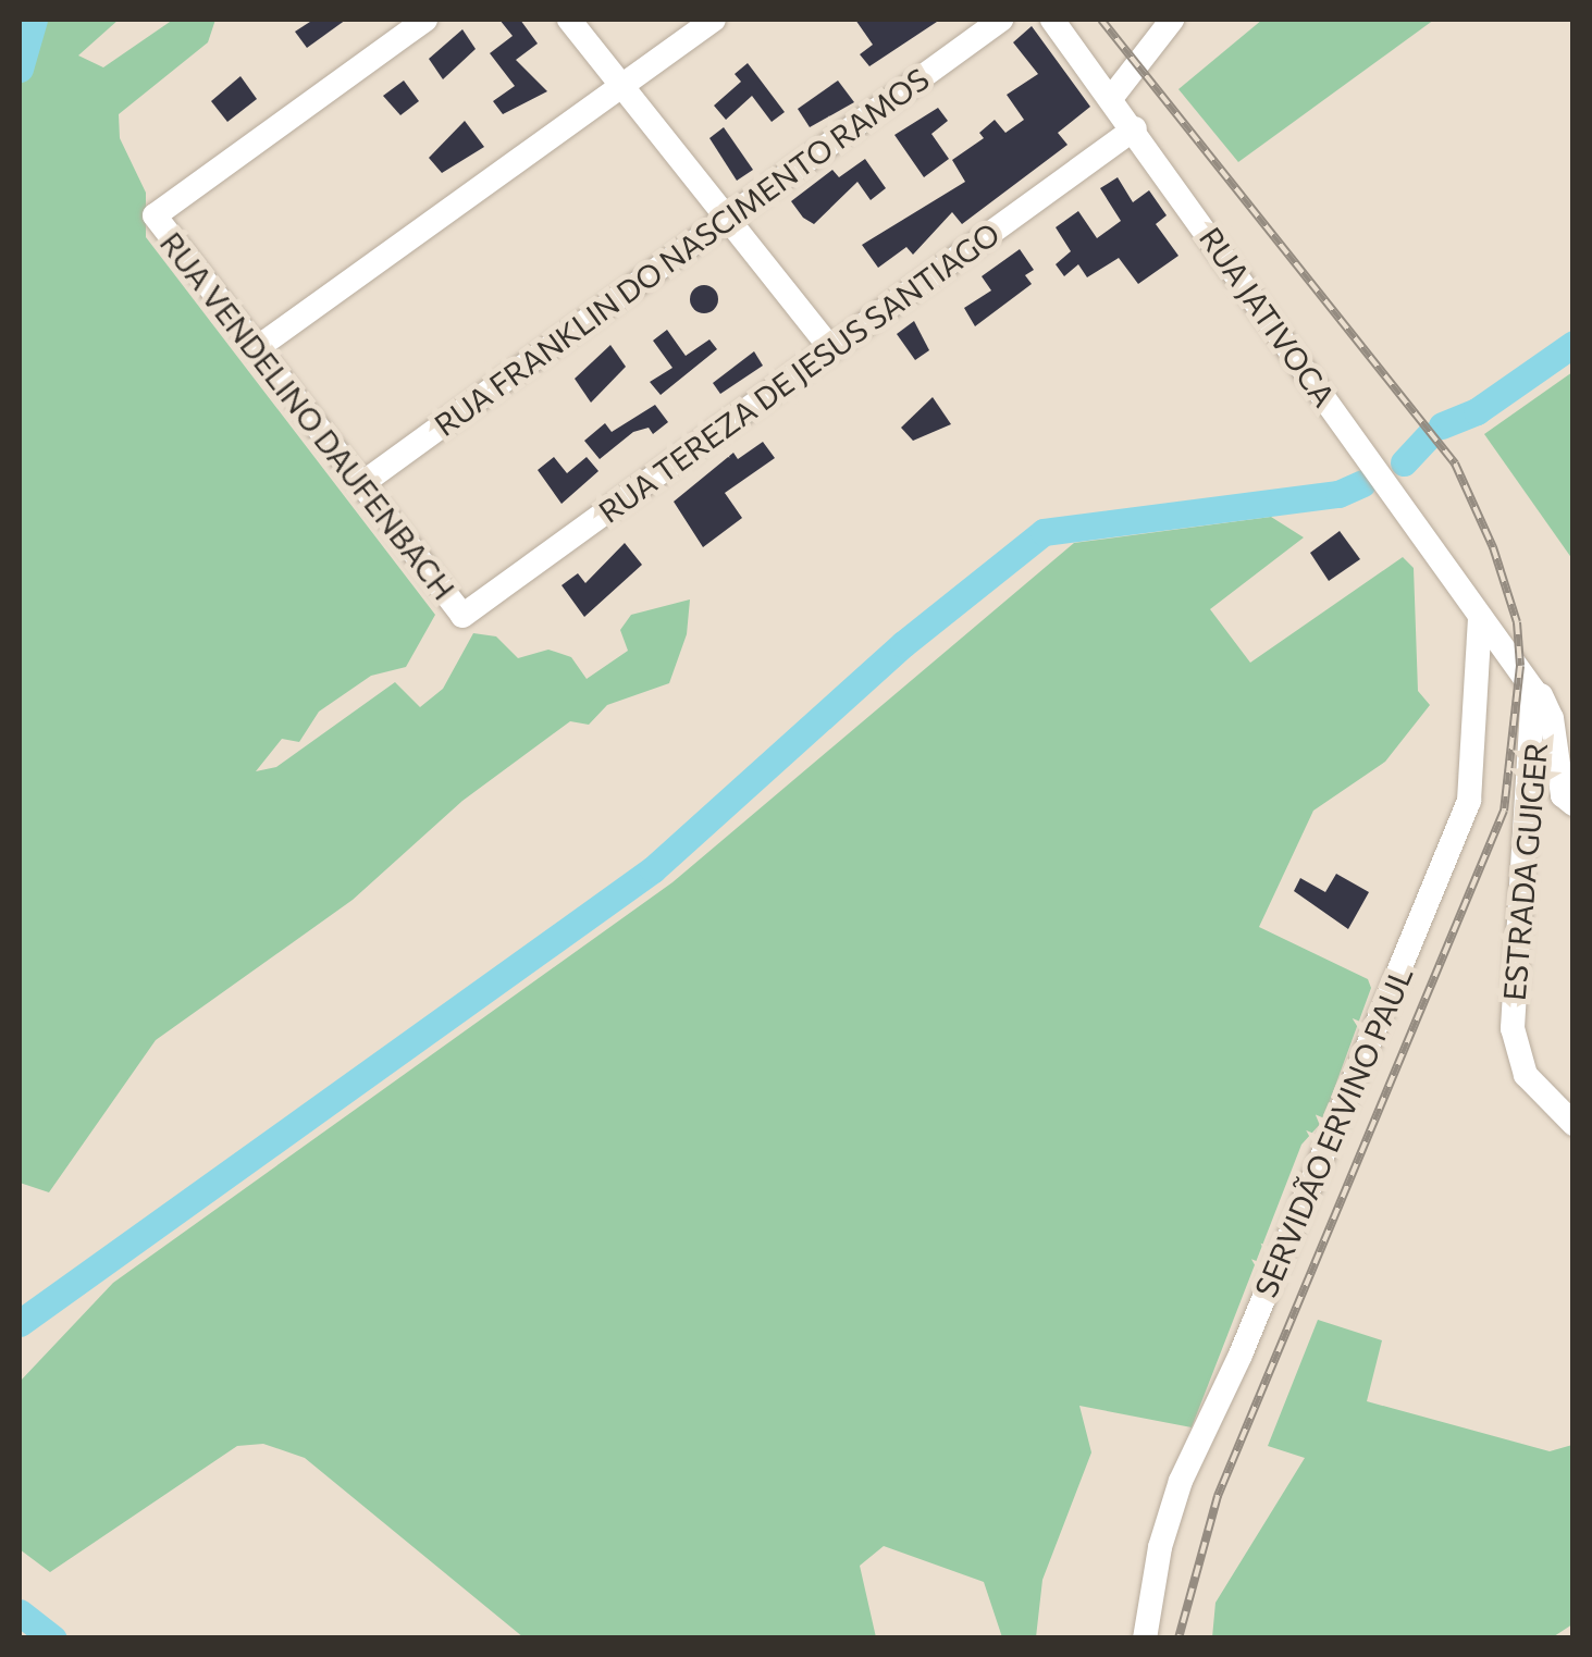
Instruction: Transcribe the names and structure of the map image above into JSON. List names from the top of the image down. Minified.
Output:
{"streets":{"street":["RUA FRANKLIN DO NASCIMENTO RAMOS","RUA JATIVOCA","RUA TEREZA DE JESUS SANTIAGO","RUA VENDELINO DAUFENBACH","ESTRADA GUIGER","SERVIDÃO ERVINO PAUL"]},"crossings":[["RUA FRANKLIN DO NASCIMENTO RAMOS","RUA VENDELINO DAUFENBACH"],["RUA JATIVOCA","RUA TEREZA DE JESUS SANTIAGO"],["RUA JATIVOCA","SERVIDÃO ERVINO PAUL"],["RUA TEREZA DE JESUS SANTIAGO","RUA VENDELINO DAUFENBACH"]]}
